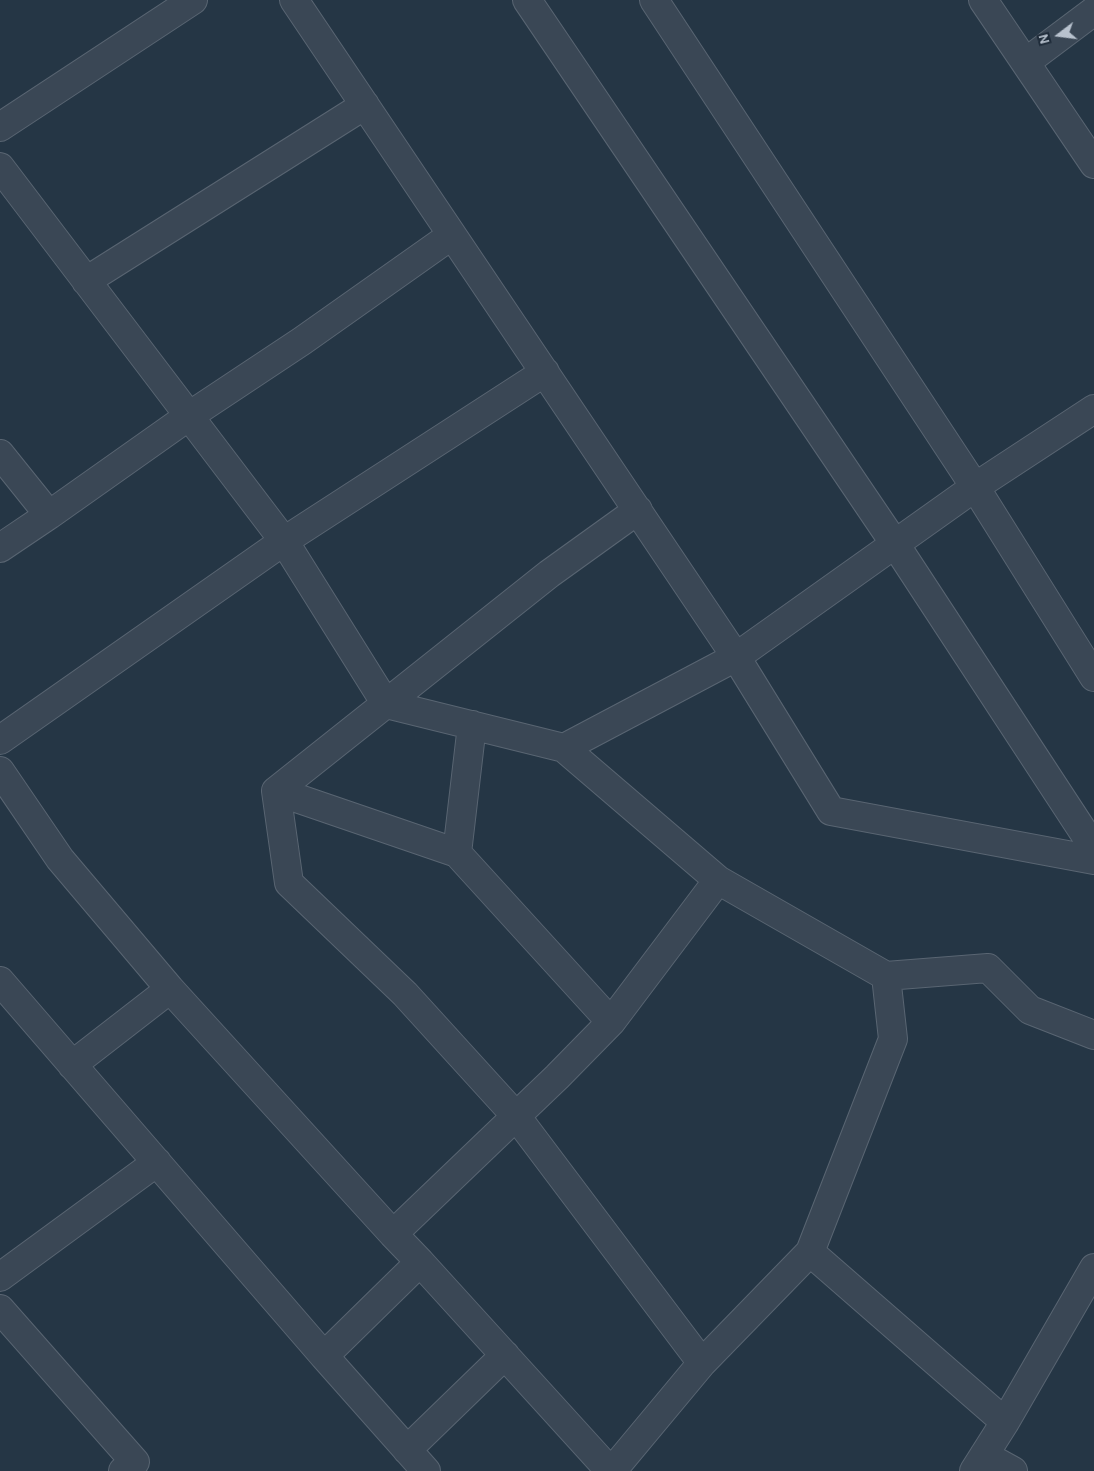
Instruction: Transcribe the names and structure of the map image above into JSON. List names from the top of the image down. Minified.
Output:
{"north":"left"}
